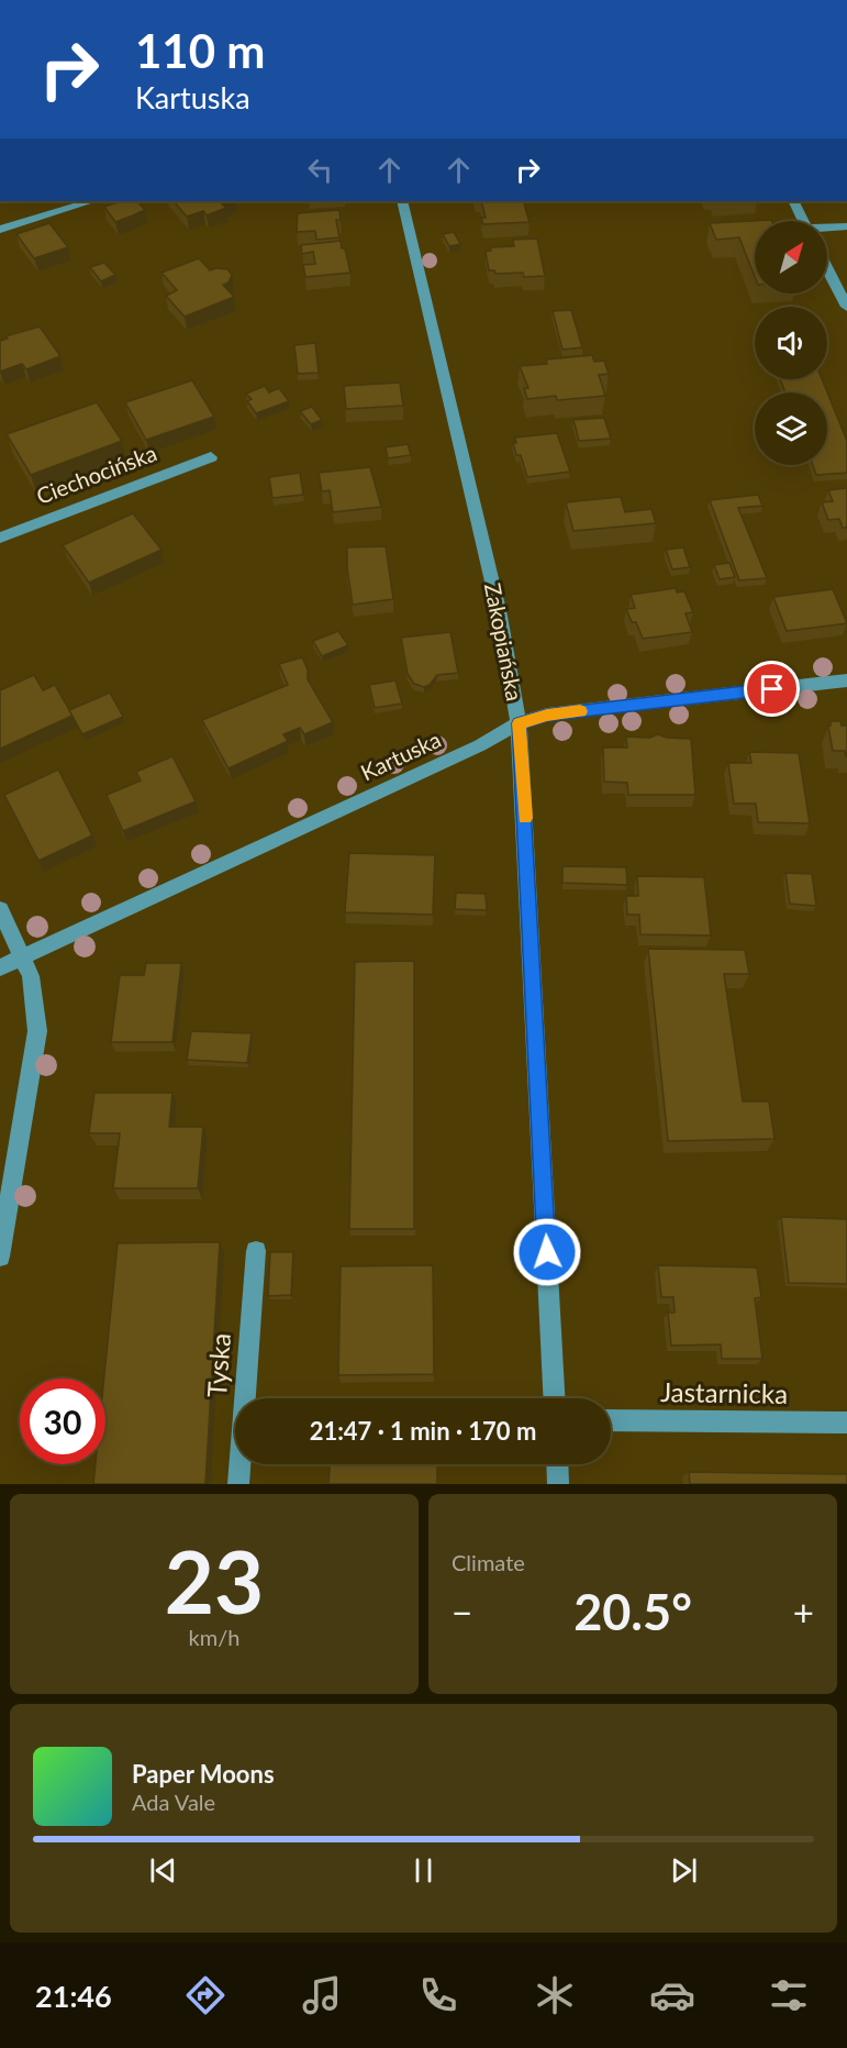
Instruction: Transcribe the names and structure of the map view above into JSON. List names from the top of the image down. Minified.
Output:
{"streets":{"street":["Ciechocińska","Zakopiańska","Kartuska","Tyska","Jastarnicka"]},"crossings":[["Zakopiańska","Kartuska"]],"north":"top right","page":{"turn":["110 m","Kartuska"],"limit":"30","trip":"21:47 · 1 min · 170 m","tile":[["23","km/h"],"Climate"],"heat":["−","20.5°","+"],"song":["Paper Moons","Ada Vale"],"tabs":"21:46"}}
